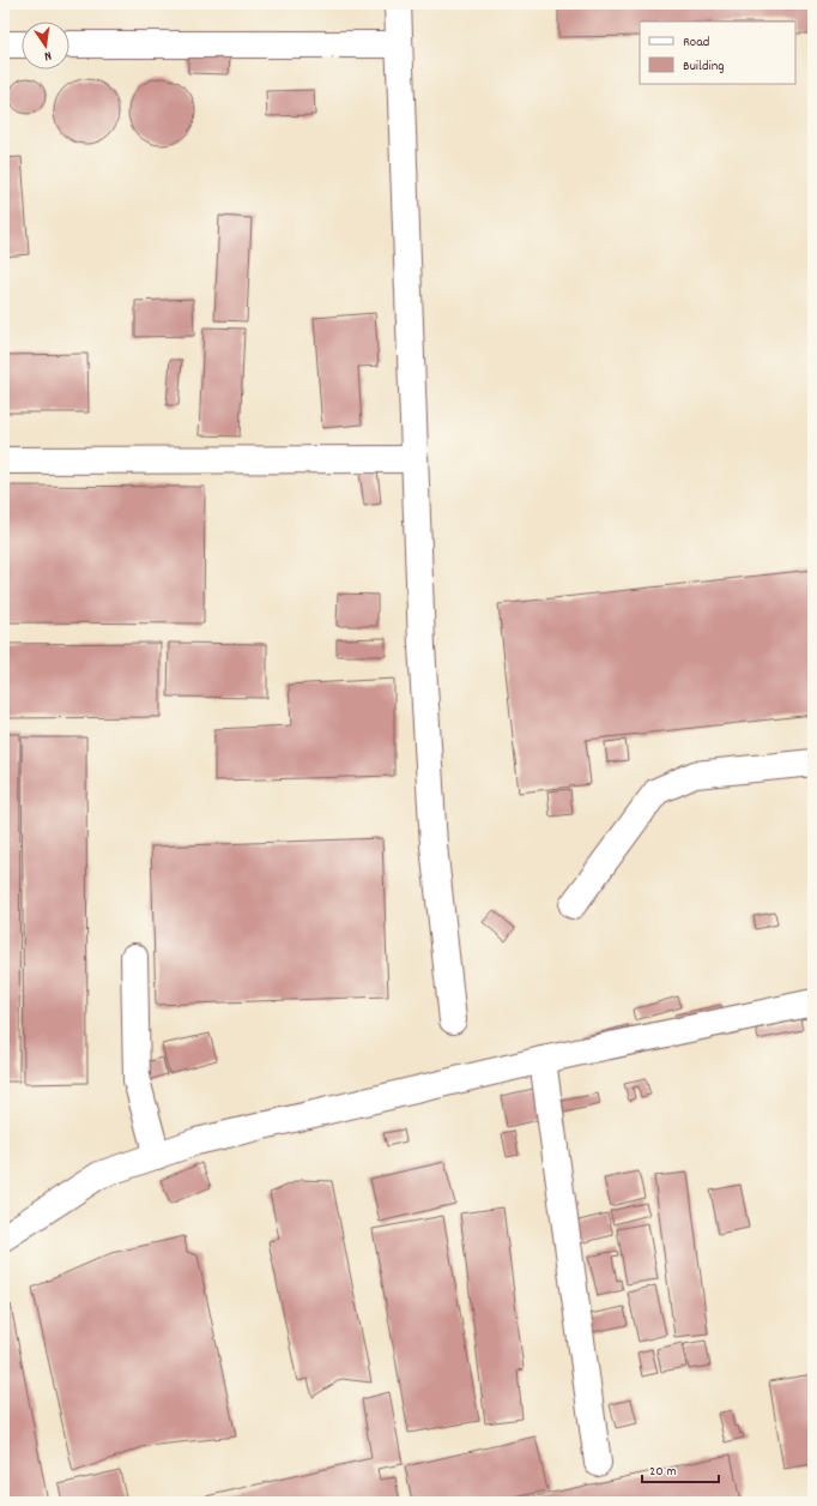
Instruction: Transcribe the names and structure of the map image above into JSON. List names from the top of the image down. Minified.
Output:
{"legend":["Road","Building"],"scale_bar":"20 m","north":"bottom"}
